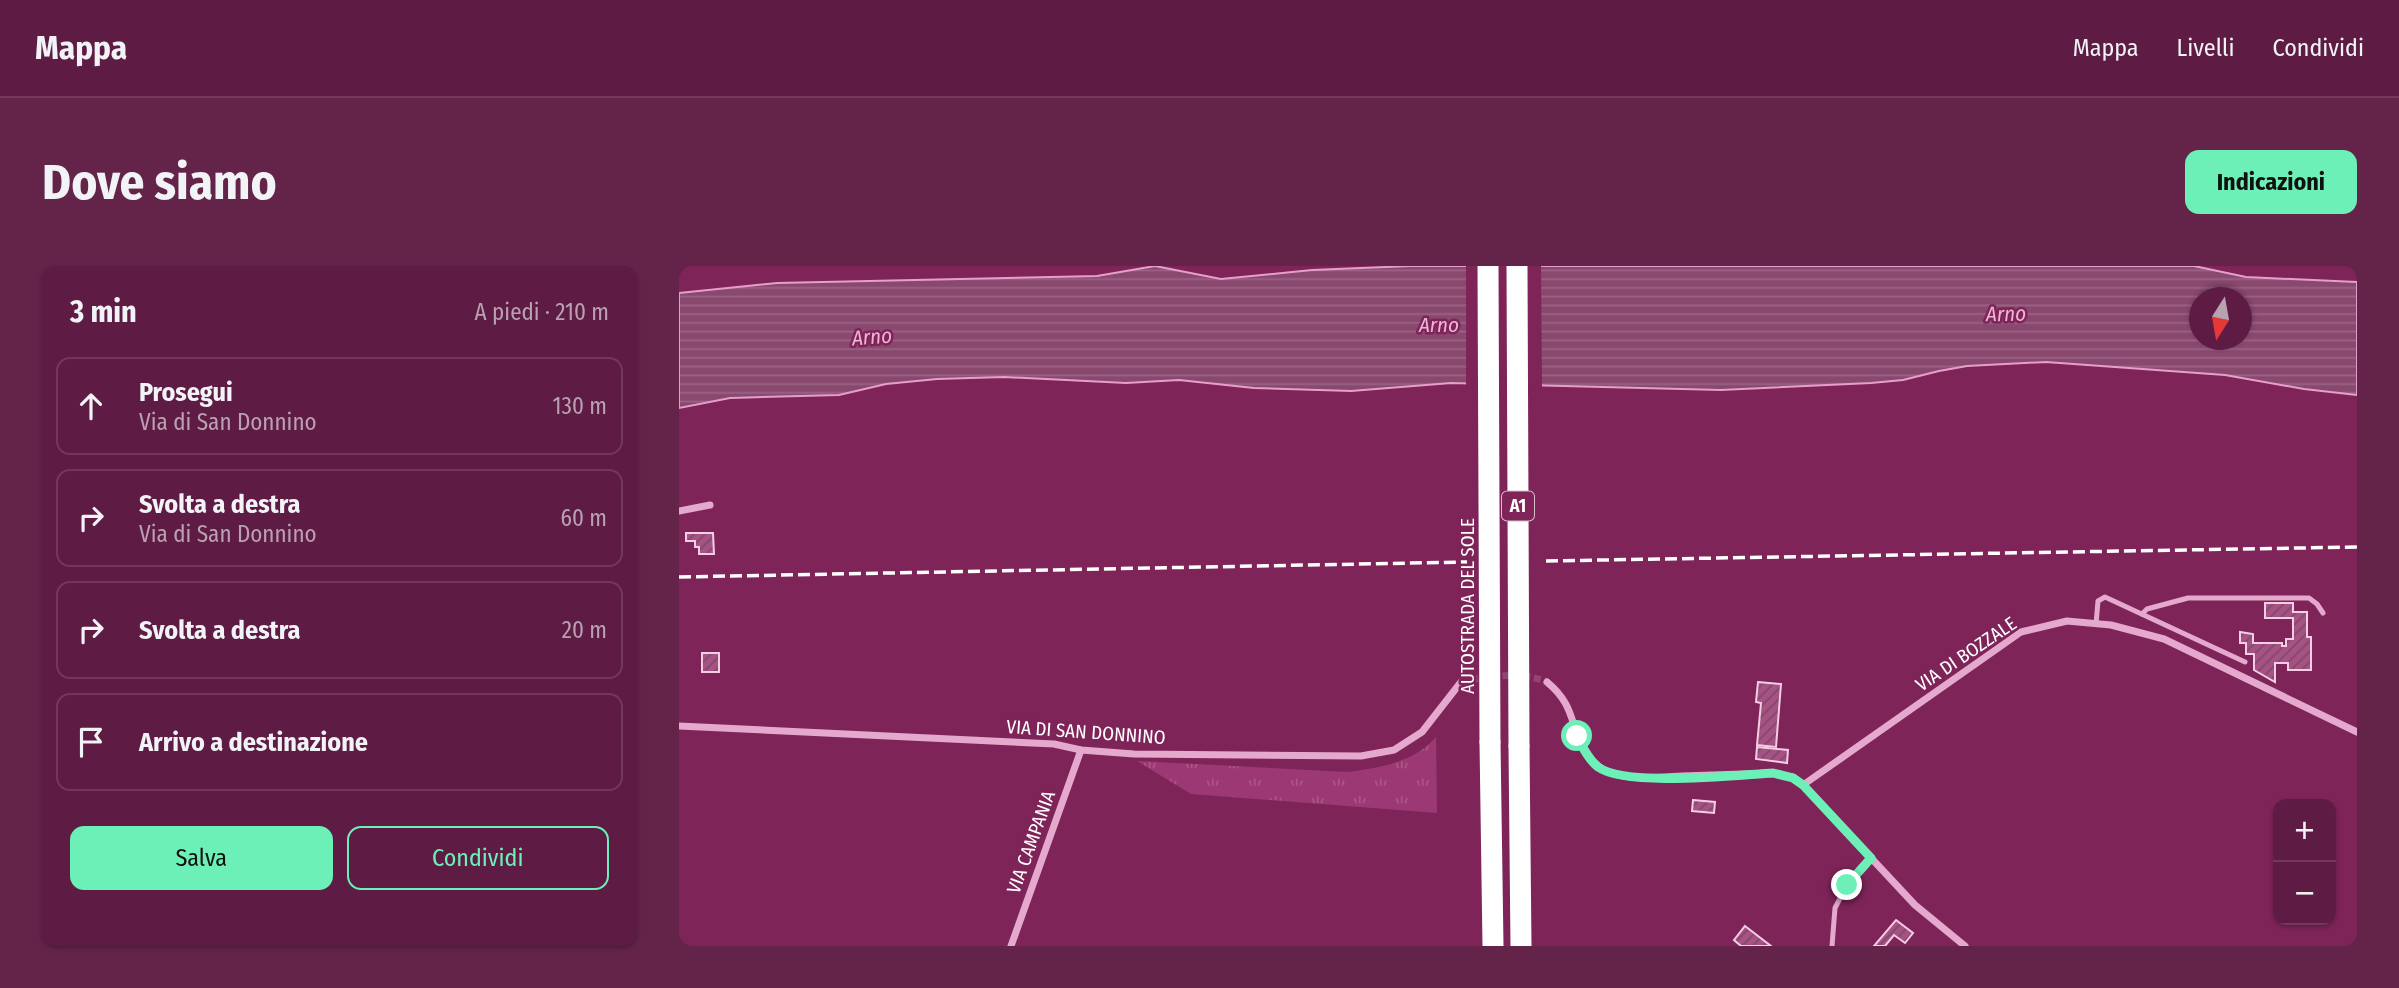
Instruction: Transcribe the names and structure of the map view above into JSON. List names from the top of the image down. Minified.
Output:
{"streets":{"highway":["A1","AUTOSTRADA DEL SOLE"],"street":["VIA DI BOZZALE","VIA DI SAN DONNINO","VIA CAMPANIA"]},"crossings":[["VIA DI SAN DONNINO","VIA CAMPANIA"]],"water":["Arno"],"north":"bottom","page":{"header":"Mappa","nav":["Mappa","Livelli","Condividi"],"buttons":["Indicazioni",["Salva","Condividi"]],"title":"Dove siamo","heading":["3 min","A piedi · 210 m"],"list":[["Prosegui","Via di San Donnino","130 m"],["Svolta a destra","Via di San Donnino","60 m"],["Svolta a destra","20 m"],"Arrivo a destinazione"],"map_buttons":["+","−"]}}
